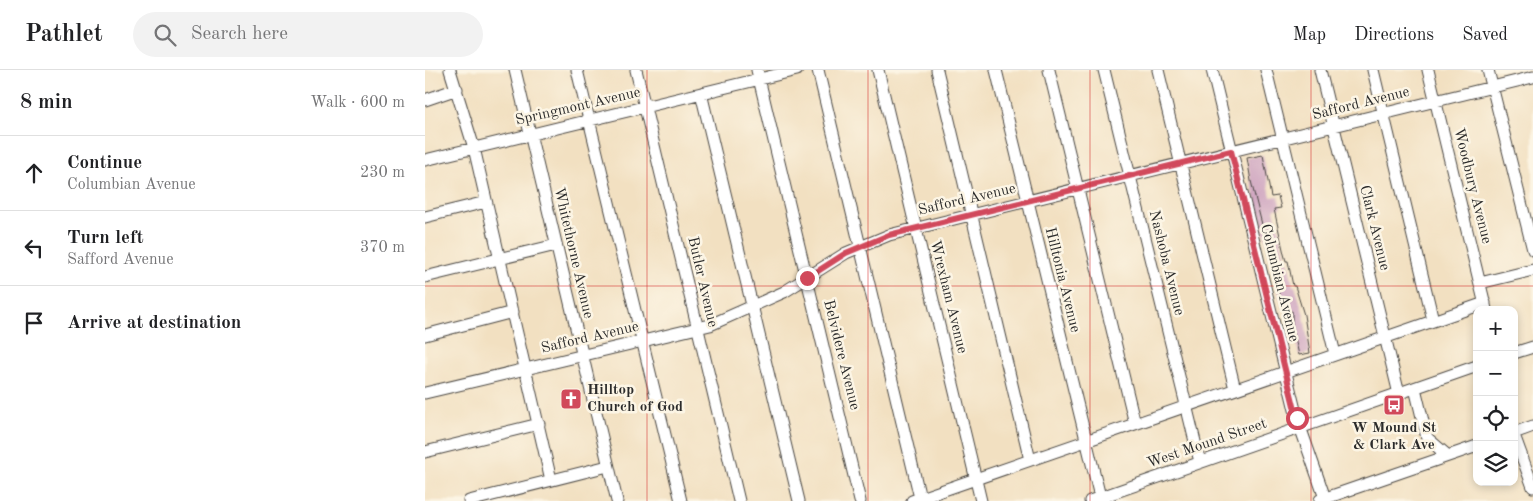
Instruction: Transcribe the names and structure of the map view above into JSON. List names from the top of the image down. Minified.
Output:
{"streets":{"street":["Safford Avenue","Springmont Avenue","Woodbury Avenue","Clark Avenue","Whitethorne Avenue","Nashoba Avenue","Hilltonia Avenue","Butler Avenue","Columbian Avenue","Wrexham Avenue","Belvidere Avenue","West Mound Street"]},"crossings":[["Safford Avenue","Woodbury Avenue"],["Safford Avenue","Clark Avenue"],["Safford Avenue","Whitethorne Avenue"],["Safford Avenue","Nashoba Avenue"],["Safford Avenue","Hilltonia Avenue"],["Safford Avenue","Butler Avenue"],["Safford Avenue","Columbian Avenue"],["Safford Avenue","Wrexham Avenue"],["Safford Avenue","Belvidere Avenue"],["Springmont Avenue","Whitethorne Avenue"],["Springmont Avenue","Butler Avenue"],["Springmont Avenue","Belvidere Avenue"],["Clark Avenue","West Mound Street"],["Nashoba Avenue","West Mound Street"],["Hilltonia Avenue","West Mound Street"],["Columbian Avenue","West Mound Street"]],"places":{"church":["Hilltop Church of God"],"bus stop":["W Mound St & Clark Ave"]},"page":{"header":"Pathlet","search":"Search here","nav":["Map","Directions","Saved"],"heading":["8 min","Walk · 600 m"],"list":[["Continue","Columbian Avenue","230 m"],["Turn left","Safford Avenue","370 m"],"Arrive at destination"],"map_buttons":["+","−"]}}
